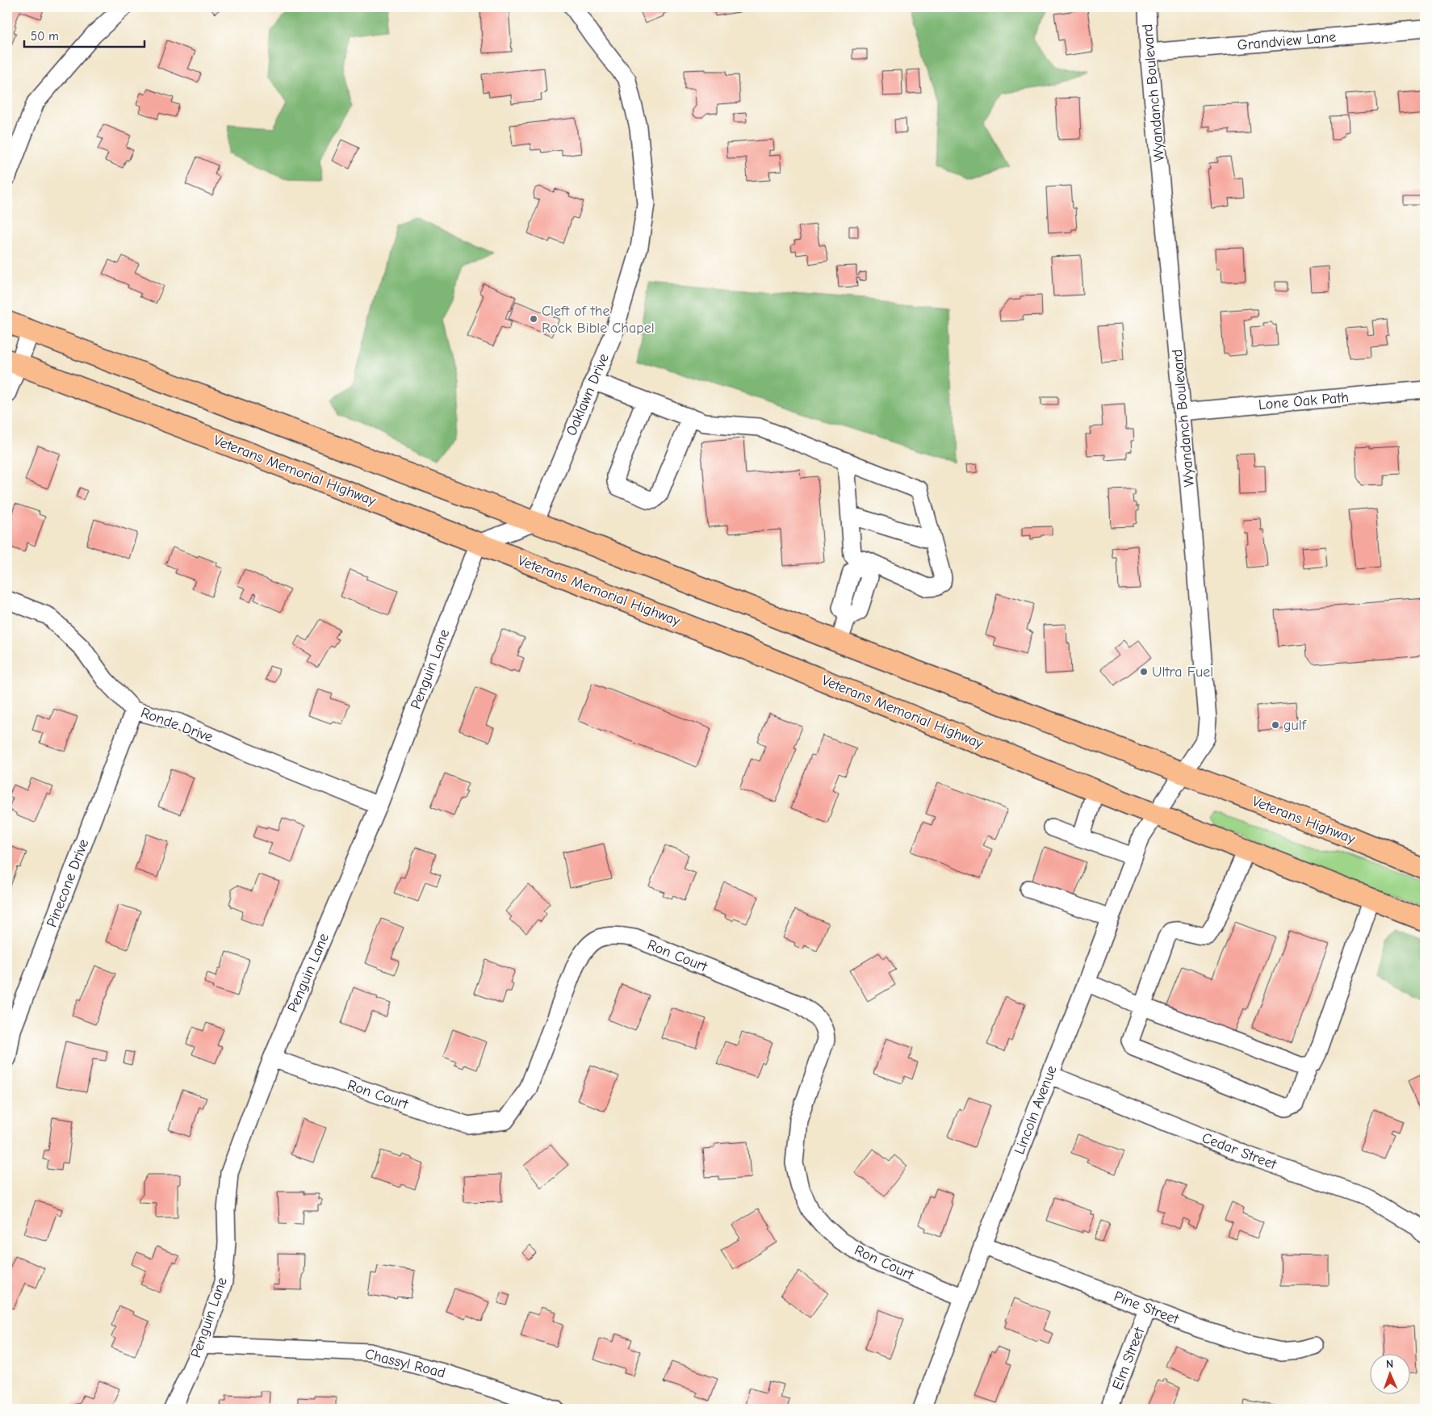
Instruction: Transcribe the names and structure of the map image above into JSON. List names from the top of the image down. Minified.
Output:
{"streets":{"main road":["Veterans Memorial Highway","Veterans Highway"],"street":["Grandview Lane","Wyandanch Boulevard","Oaklawn Drive","Lone Oak Path","Penguin Lane","Ronde Drive","Pinecone Drive","Ron Court","Lincoln Avenue","Cedar Street","Pine Street","Elm Street","Chassyl Road"]},"crossings":[["Grandview Lane","Wyandanch Boulevard"],["Wyandanch Boulevard","Lone Oak Path"],["Wyandanch Boulevard","Veterans Memorial Highway"],["Wyandanch Boulevard","Veterans Highway"],["Wyandanch Boulevard","Lincoln Avenue"],["Veterans Memorial Highway","Penguin Lane"],["Veterans Memorial Highway","Lincoln Avenue"],["Penguin Lane","Ronde Drive"],["Penguin Lane","Ron Court"],["Penguin Lane","Chassyl Road"],["Ronde Drive","Pinecone Drive"],["Ron Court","Lincoln Avenue"],["Lincoln Avenue","Cedar Street"],["Lincoln Avenue","Pine Street"],["Pine Street","Elm Street"]],"places":["Cleft of the Rock Bible Chapel","Ultra Fuel","gulf"],"scale_bar":"50 m","north":"top"}
